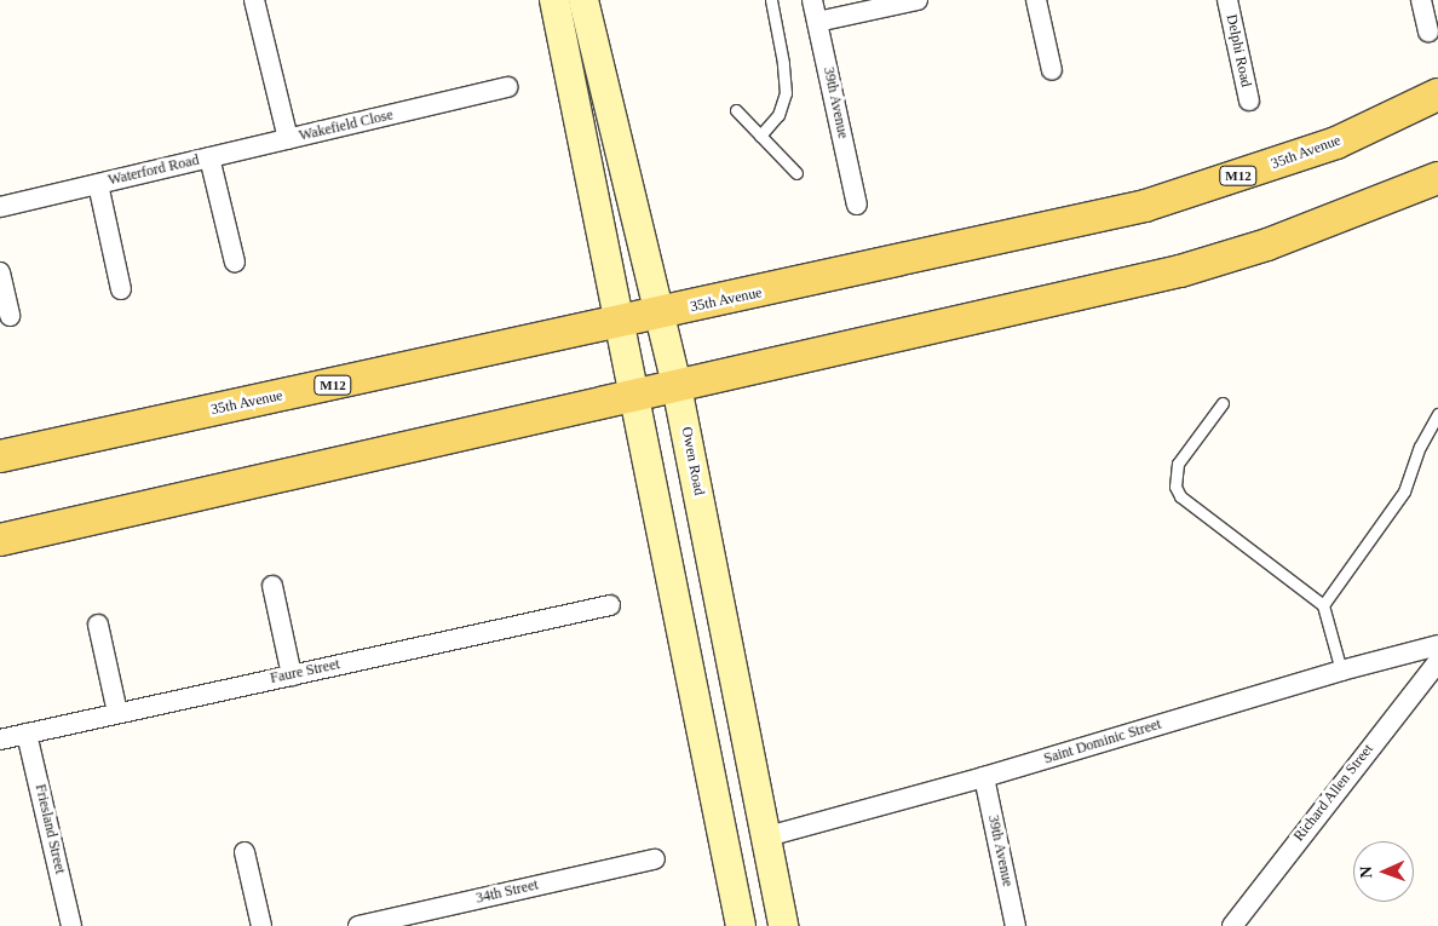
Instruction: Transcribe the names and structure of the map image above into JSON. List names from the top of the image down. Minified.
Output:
{"streets":{"main road":["35th Avenue","M12"],"street":["Delphi Road","39th Avenue","Wakefield Close","Waterford Road","Owen Road","Faure Street","Saint Dominic Street","Richard Allen Street","Friesland Street","34th Street"]},"crossings":[["39th Avenue","Saint Dominic Street"],["Wakefield Close","Waterford Road"],["35th Avenue","Owen Road"],["Owen Road","Saint Dominic Street"],["Faure Street","Friesland Street"]],"north":"left"}
